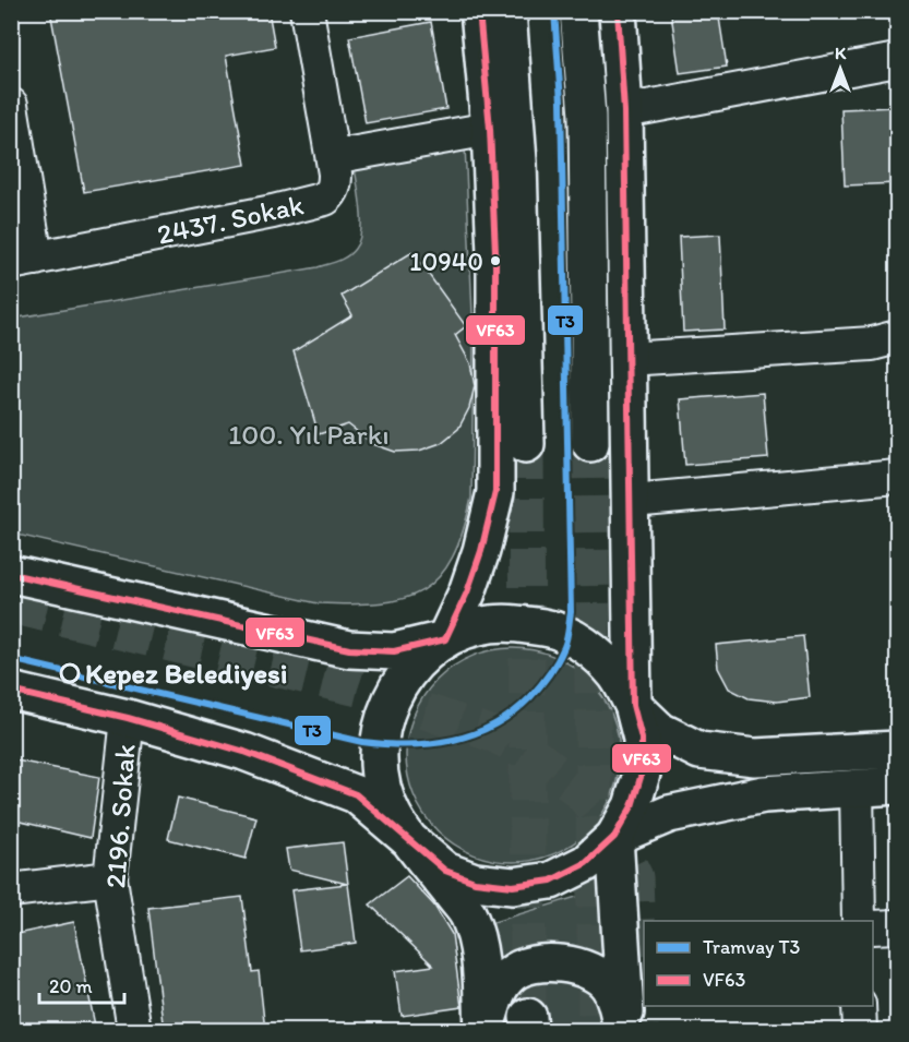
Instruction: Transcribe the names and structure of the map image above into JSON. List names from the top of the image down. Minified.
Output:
{"streets":{"street":["2437. Sokak","2196. Sokak"]},"parks":["100. Yıl Parkı"],"places":["10940","Kepez Belediyesi"],"lines":["tram line T3","transit line VF63"],"legend":["Tramvay T3","VF63"],"scale_bar":"20 m","north":"top"}
